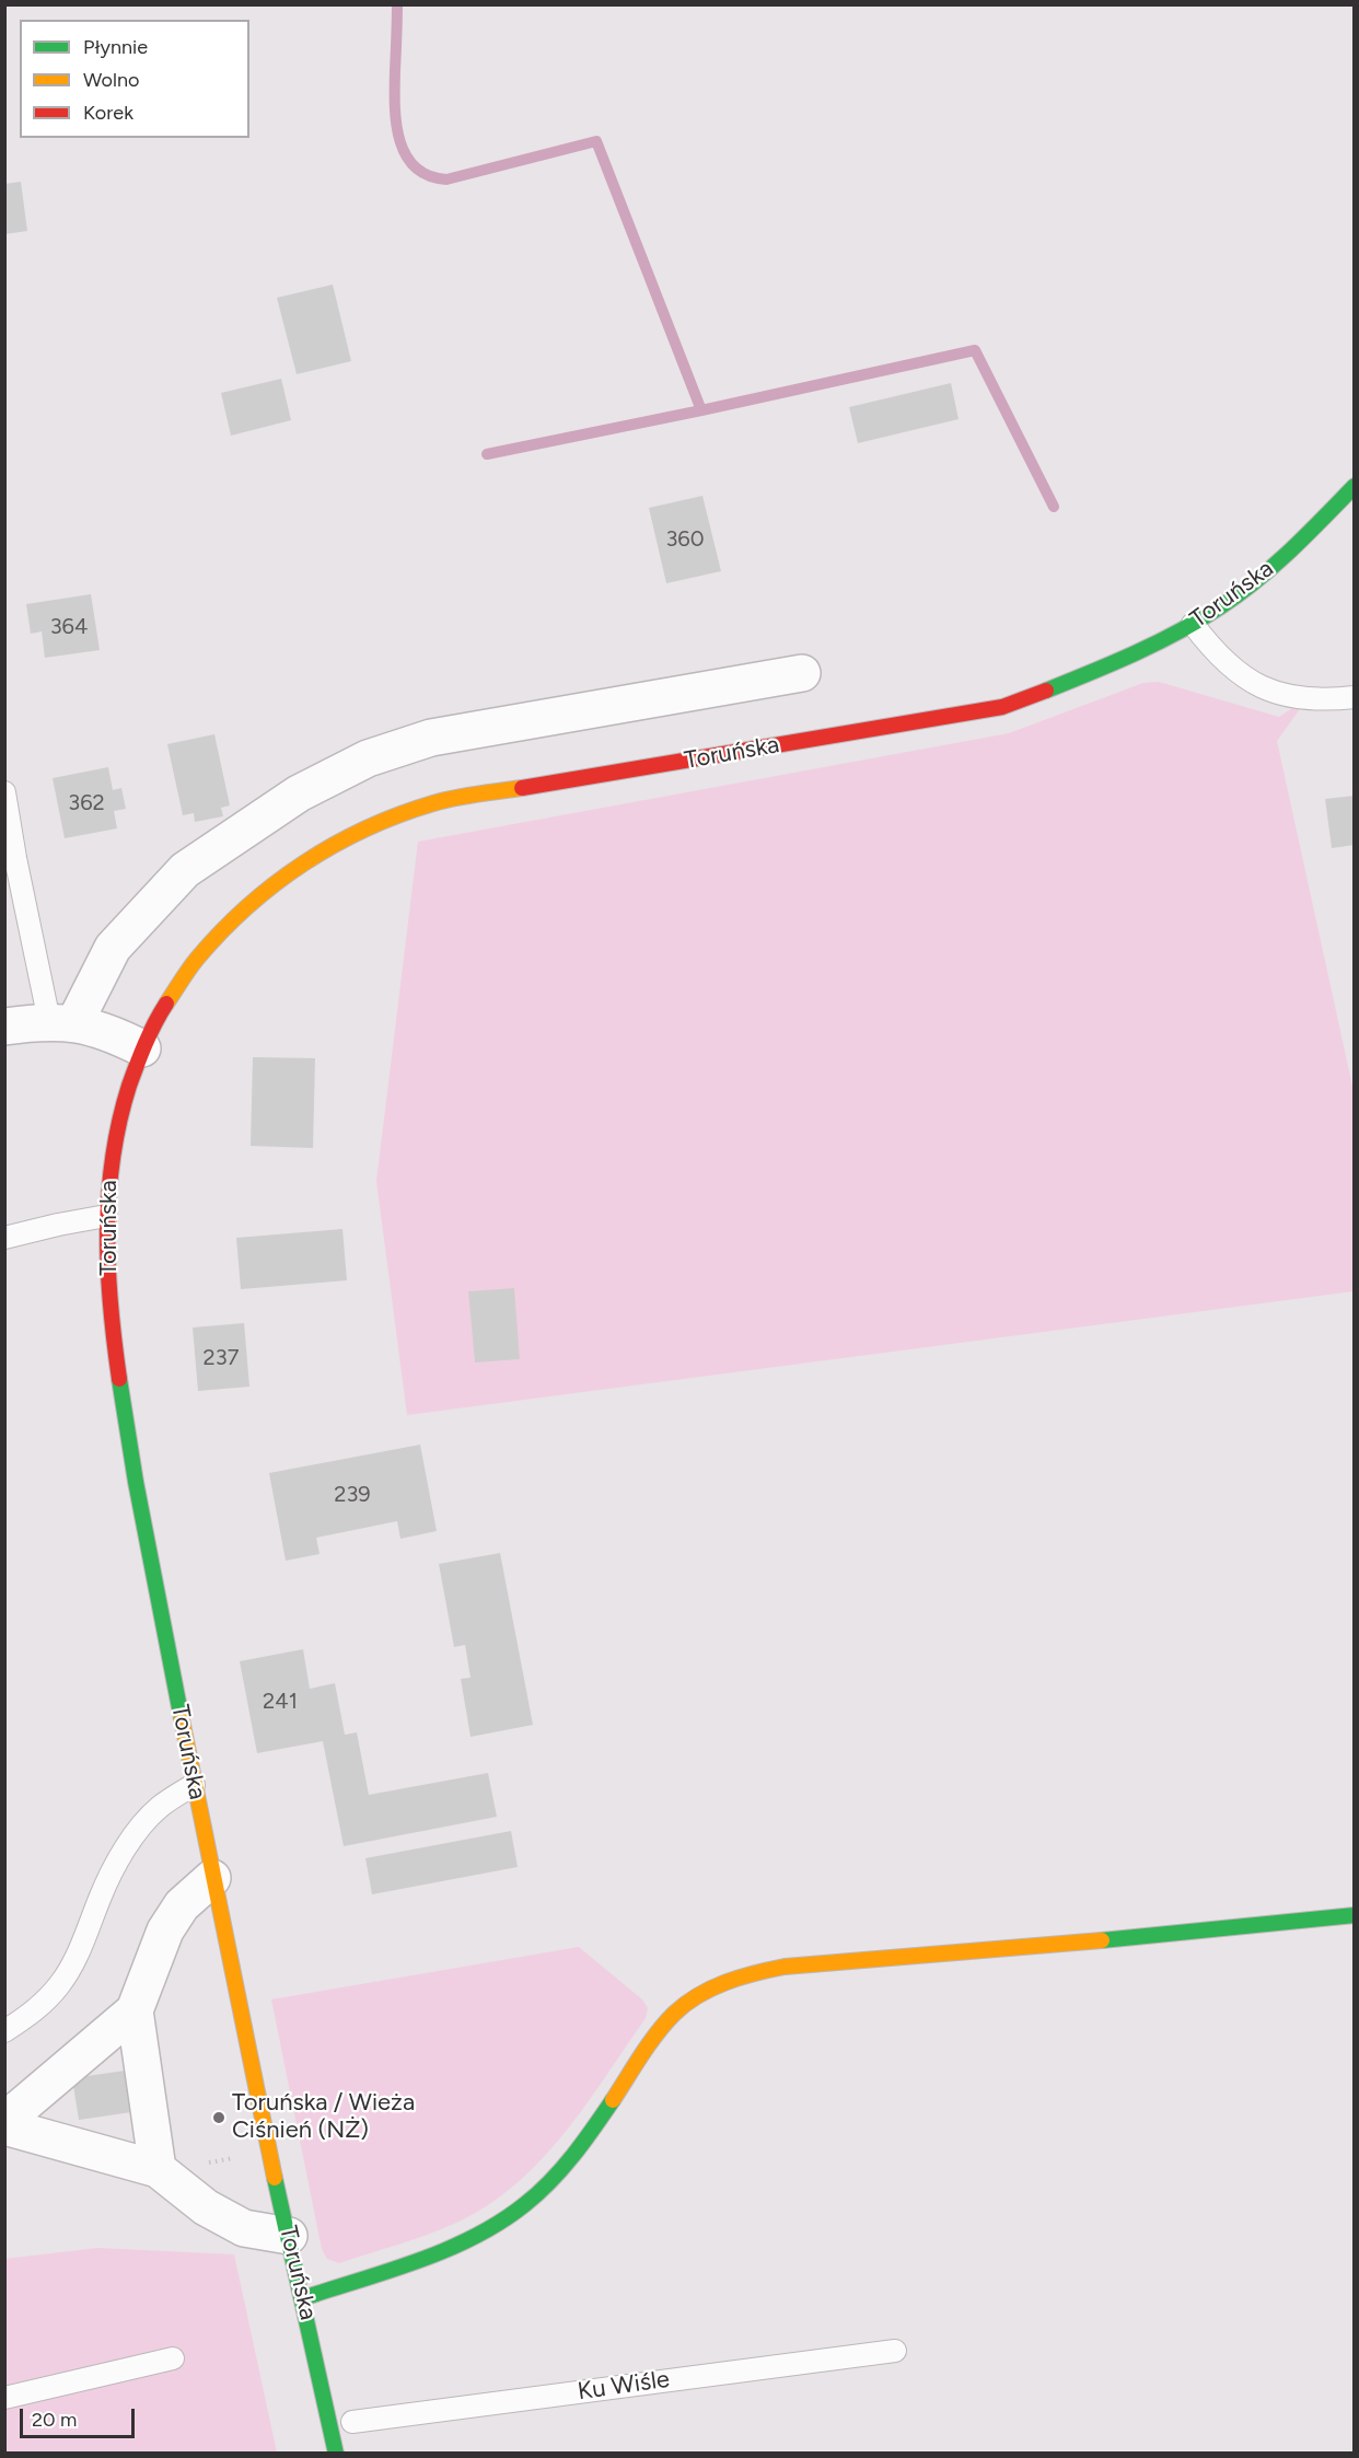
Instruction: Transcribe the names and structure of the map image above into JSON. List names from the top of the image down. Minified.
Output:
{"streets":{"street":["Toruńska"],"lane":["Ku Wiśle"]},"places":["Toruńska / Wieża Ciśnień (NŻ)"],"house_numbers":["360","364","362","237","239","241"],"legend":["Płynnie","Wolno","Korek"],"scale_bar":"20 m"}
